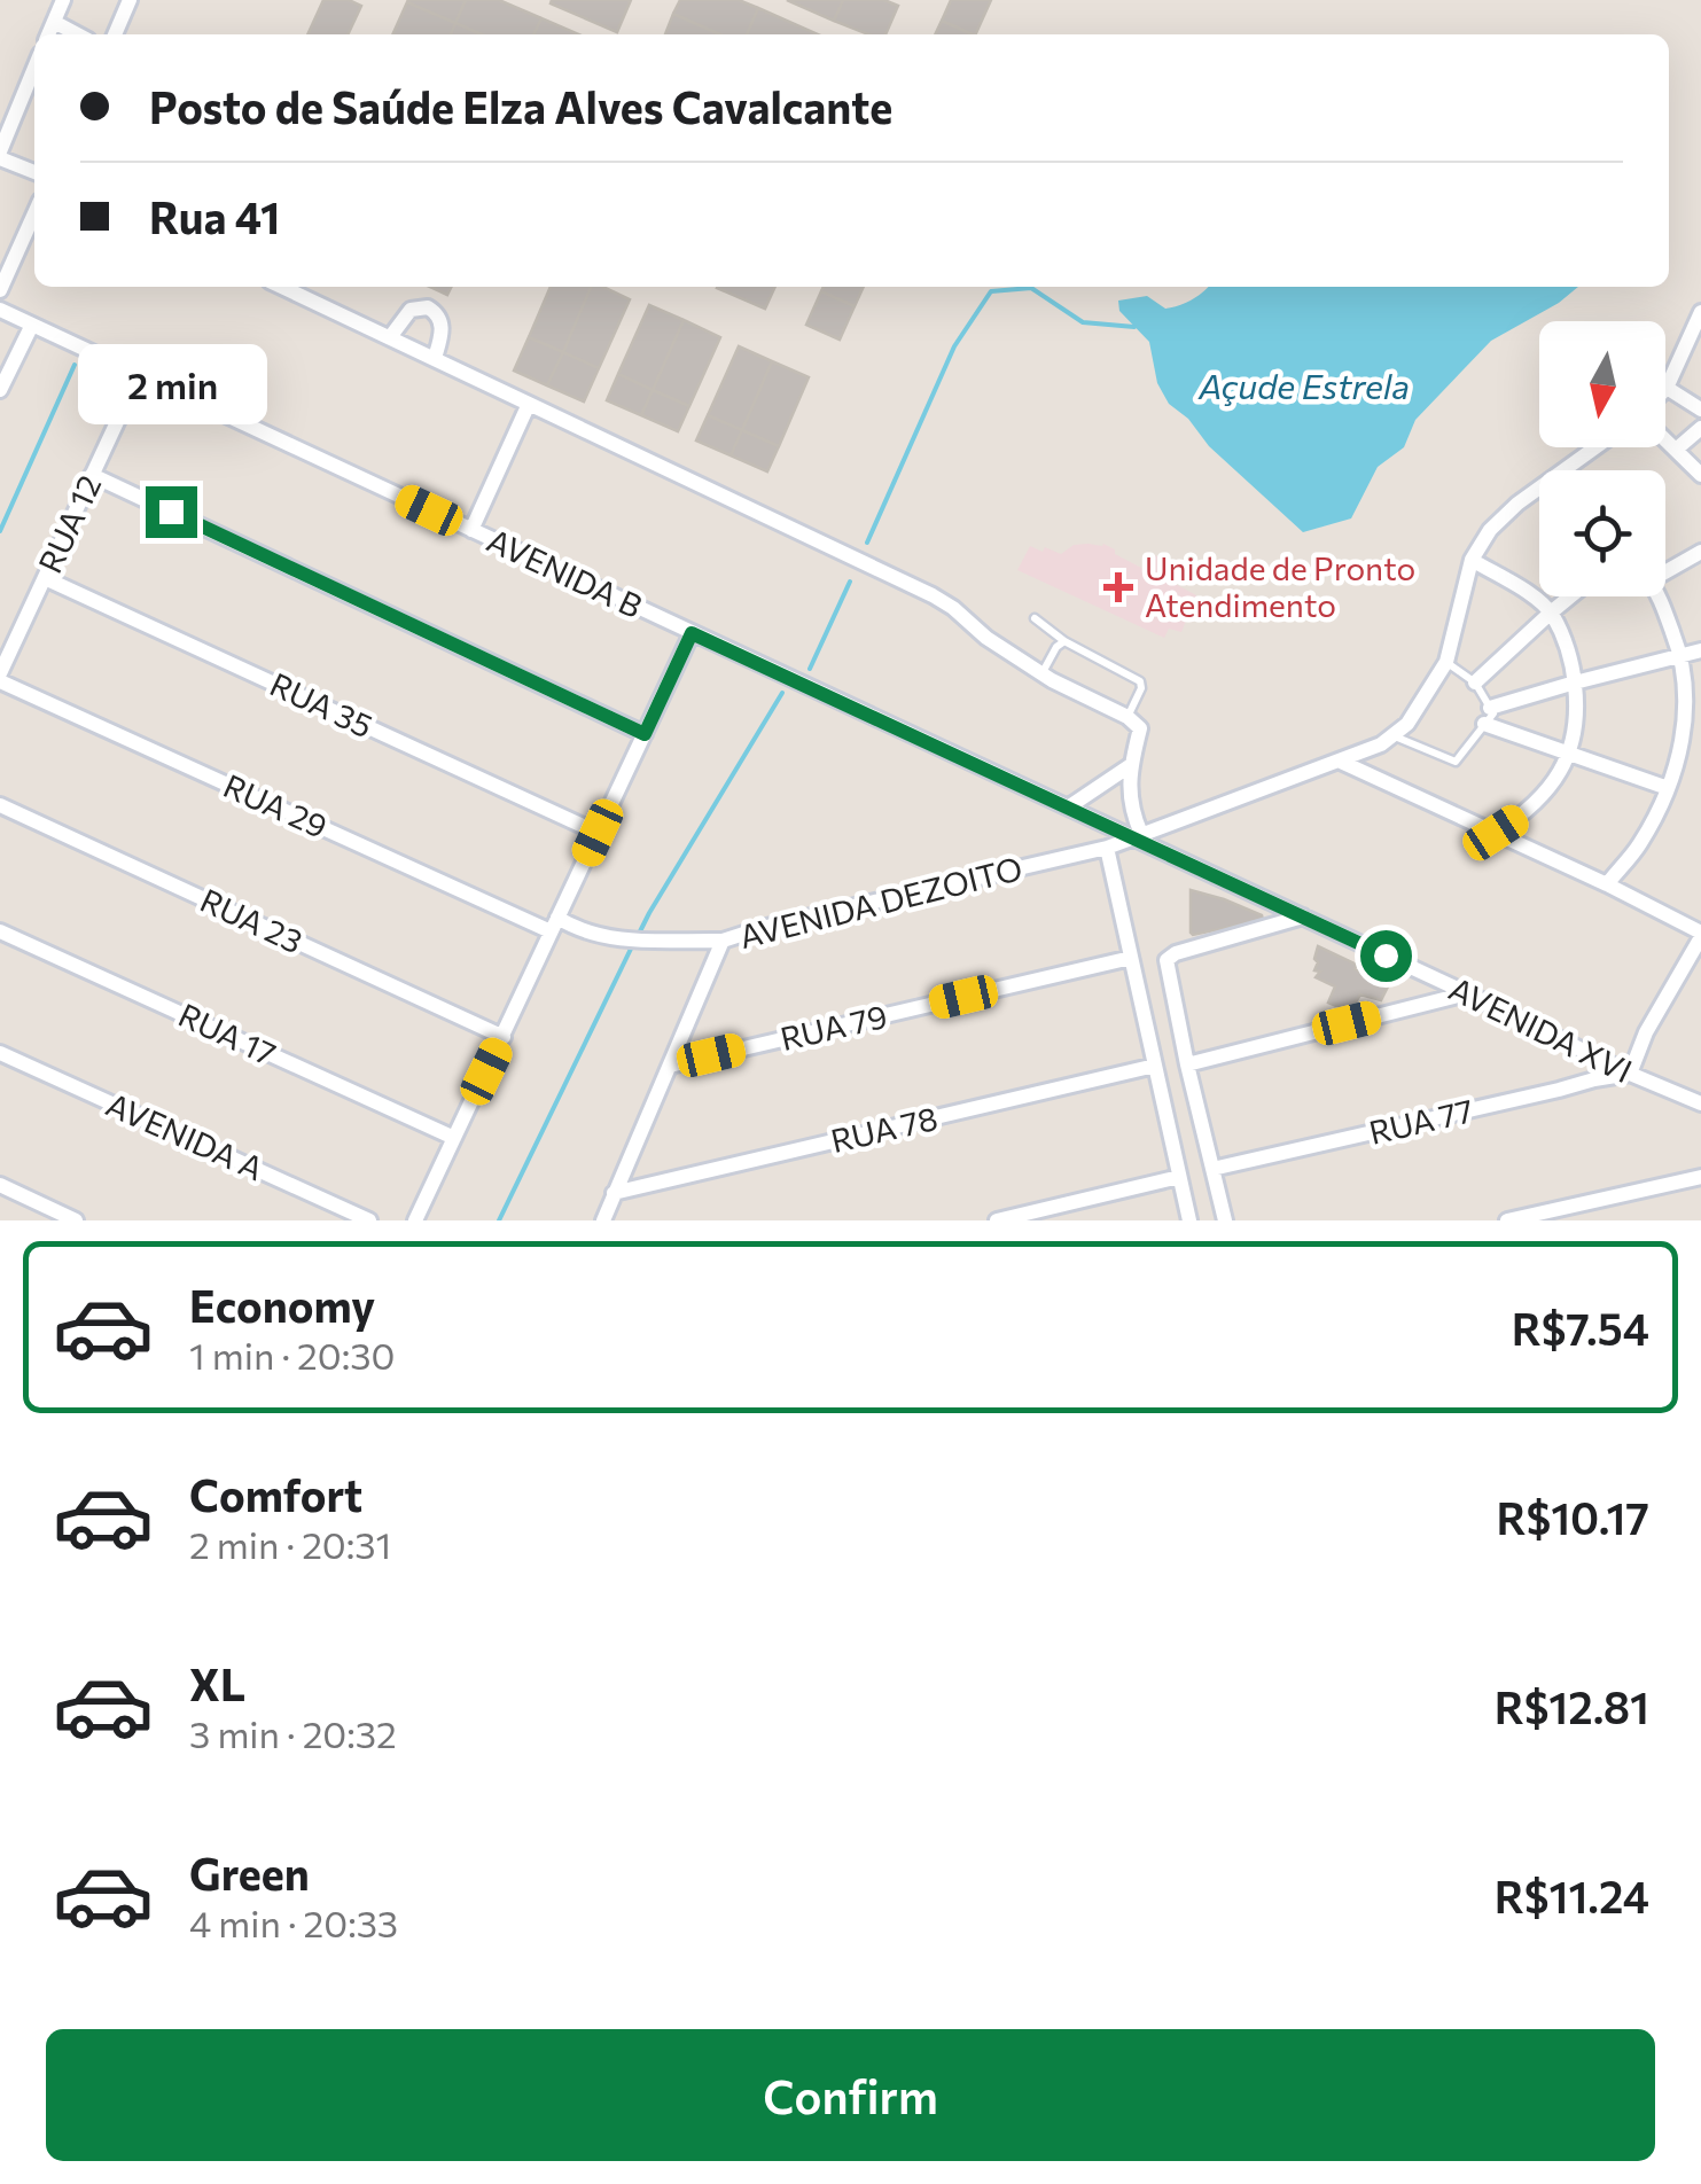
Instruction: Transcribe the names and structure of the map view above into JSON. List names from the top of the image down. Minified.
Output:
{"streets":{"street":["RUA 12","AVENIDA B","RUA 35","RUA 29","AVENIDA DEZOITO","RUA 23","RUA 79","AVENIDA XVI","RUA 17","RUA 77","RUA 78","AVENIDA A"]},"crossings":[["RUA 12","AVENIDA B"],["RUA 12","RUA 35"],["AVENIDA B","AVENIDA XVI"],["RUA 29","AVENIDA DEZOITO"],["AVENIDA DEZOITO","RUA 79"],["AVENIDA DEZOITO","AVENIDA XVI"],["AVENIDA DEZOITO","RUA 78"],["AVENIDA XVI","RUA 77"]],"water":["Açude Estrela"],"places":{"health":["Unidade de Pronto Atendimento"]},"north":"bottom","page":{"banner":["Posto de Saúde Elza Alves Cavalcante","Rua 41"],"bubble":"2 min","list":[{"name":"Economy","note":"1 min · 20:30","value":"R$7.54"},{"name":"Comfort","note":"2 min · 20:31","value":"R$10.17"},{"name":"XL","note":"3 min · 20:32","value":"R$12.81"},{"name":"Green","note":"4 min · 20:33","value":"R$11.24"}],"buttons":"Confirm"}}
